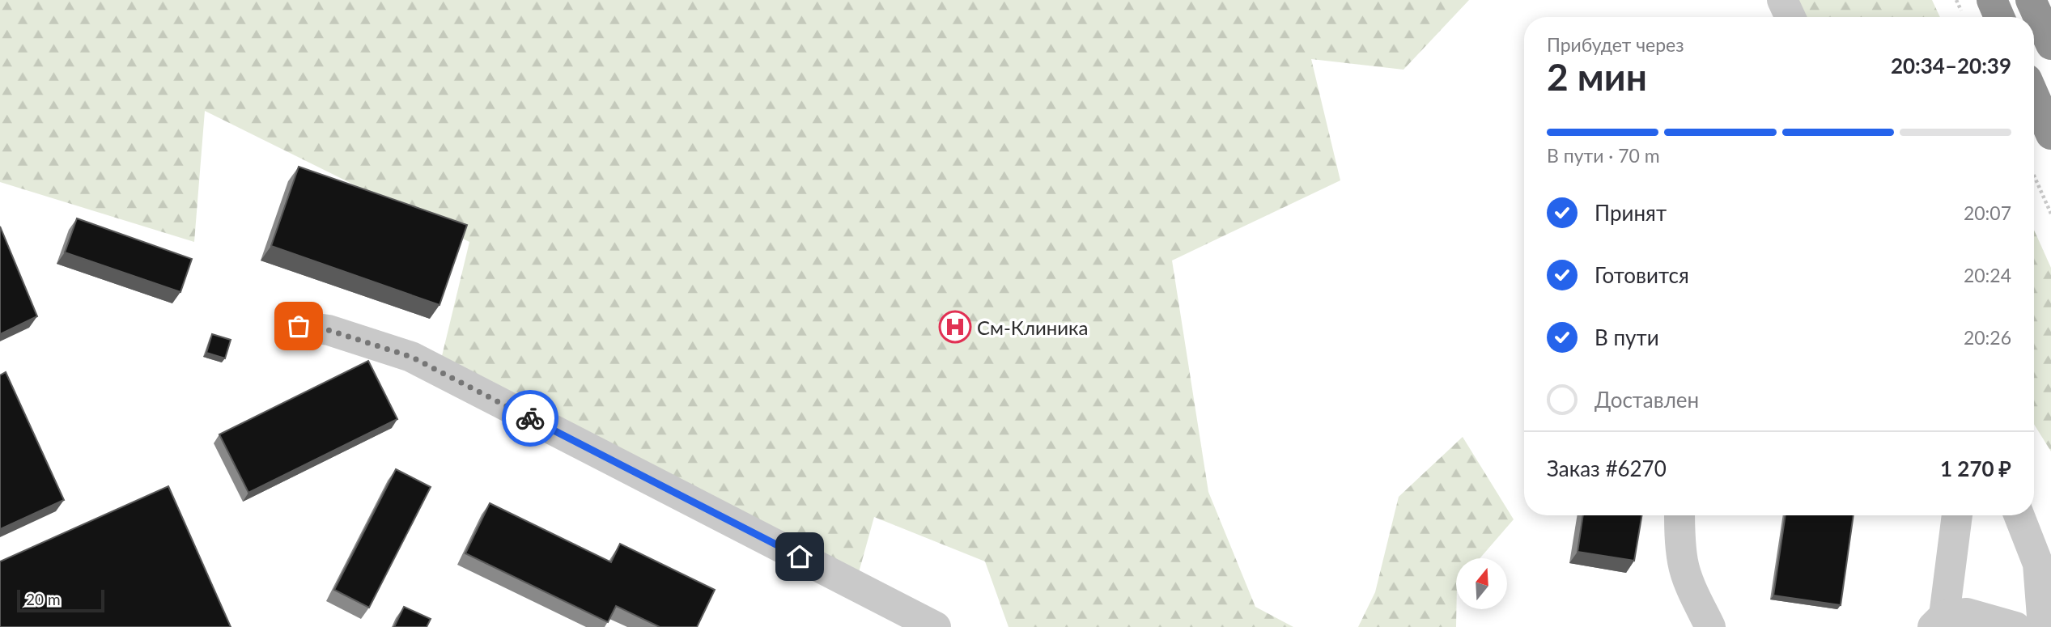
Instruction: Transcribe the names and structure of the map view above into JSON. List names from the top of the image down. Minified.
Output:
{"places":{"hospital":["См-Клиника"]},"scale_bar":"20 m","north":"top","page":{"heading":["2 мин","Прибудет через","20:34–20:39"],"panel":["Заказ #6270","1 270 ₽"],"bar":"В пути · 70 m","list":[["Принят","20:07"],["Готовится","20:24"],["В пути","20:26"],"Доставлен"],"scale":"20 m"}}
